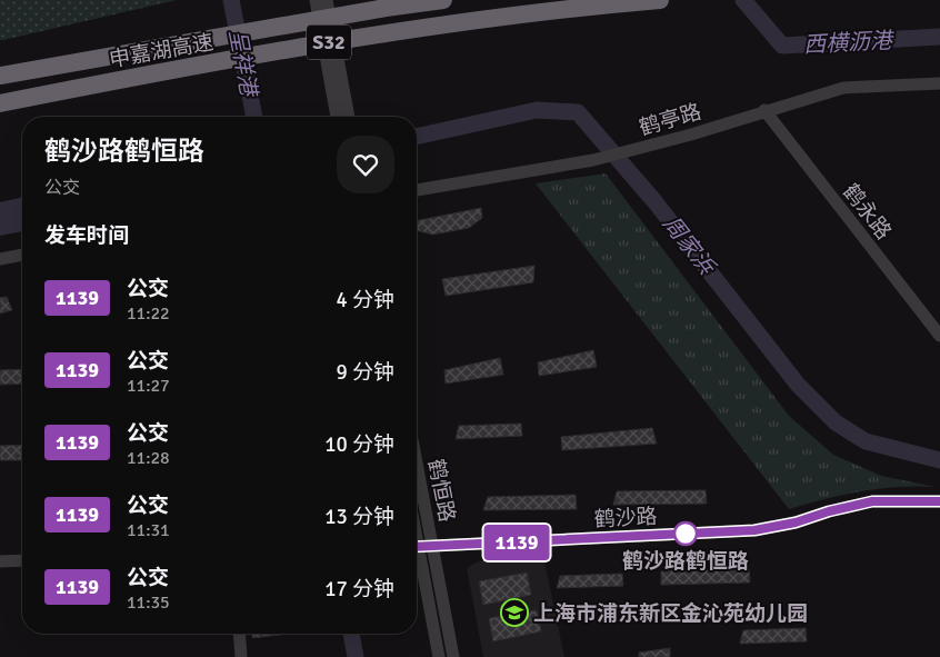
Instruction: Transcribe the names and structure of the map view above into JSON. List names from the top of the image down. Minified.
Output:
{"streets":{"highway":["S32","申嘉湖高速"],"street":["鹤亭路","鹤永路","鹤恒路","鹤沙路"]},"crossings":[["鹤亭路","鹤永路"],["鹤恒路","鹤沙路"]],"water":["西横沥港","呈祥港","周家浜"],"places":{"other":["鹤沙路鹤恒路"],"school or university":["上海市浦东新区金沁苑幼儿园"]},"lines":["bus line 1139"],"page":{"on_map":"1139","heading":[["鹤沙路鹤恒路","公交"],"发车时间"],"list":[{"mark":"1139","name":"公交","note":"11:22","value":"4 分钟"},{"mark":"1139","name":"公交","note":"11:27","value":"9 分钟"},{"mark":"1139","name":"公交","note":"11:28","value":"10 分钟"},{"mark":"1139","name":"公交","note":"11:31","value":"13 分钟"},{"mark":"1139","name":"公交","note":"11:35","value":"17 分钟"}]}}
